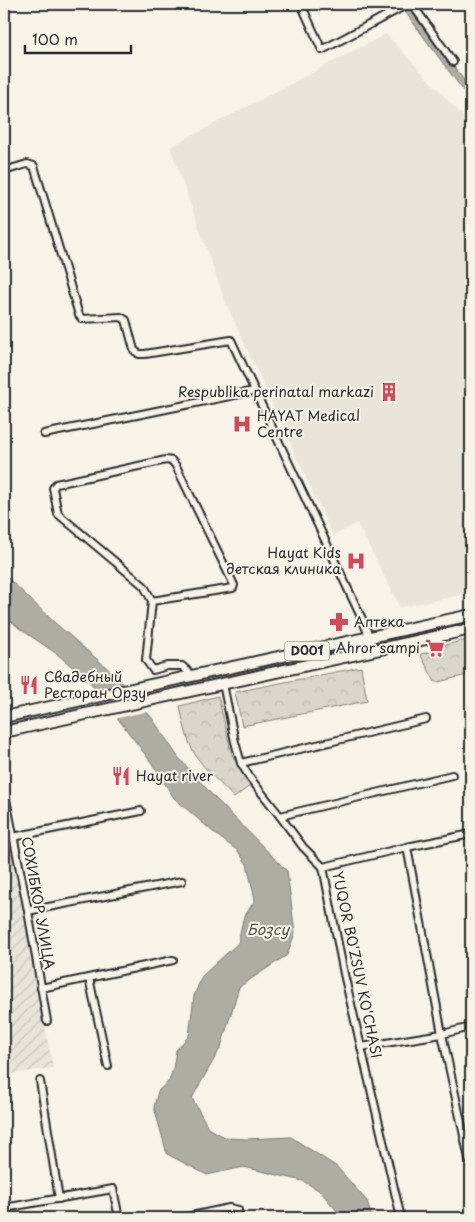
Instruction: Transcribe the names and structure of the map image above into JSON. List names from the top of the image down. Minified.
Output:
{"streets":{"highway":["D001"],"street":["СОХИБКОР УЛИЦА","YUQOR BO'ZSUV KO'CHASI"]},"crossings":[["D001","YUQOR BO'ZSUV KO'CHASI"]],"water":["Бозсу"],"places":{"building":["Respublika perinatal markazi"],"hospital":["HAYAT Medical Centre","Hayat Kids детская клиника"],"pharmacy":["Аптека"],"supermarket":["Ahror sampi"],"restaurant":["Свадебный Ресторан Орзу","Hayat river"]},"scale_bar":"100 m"}
